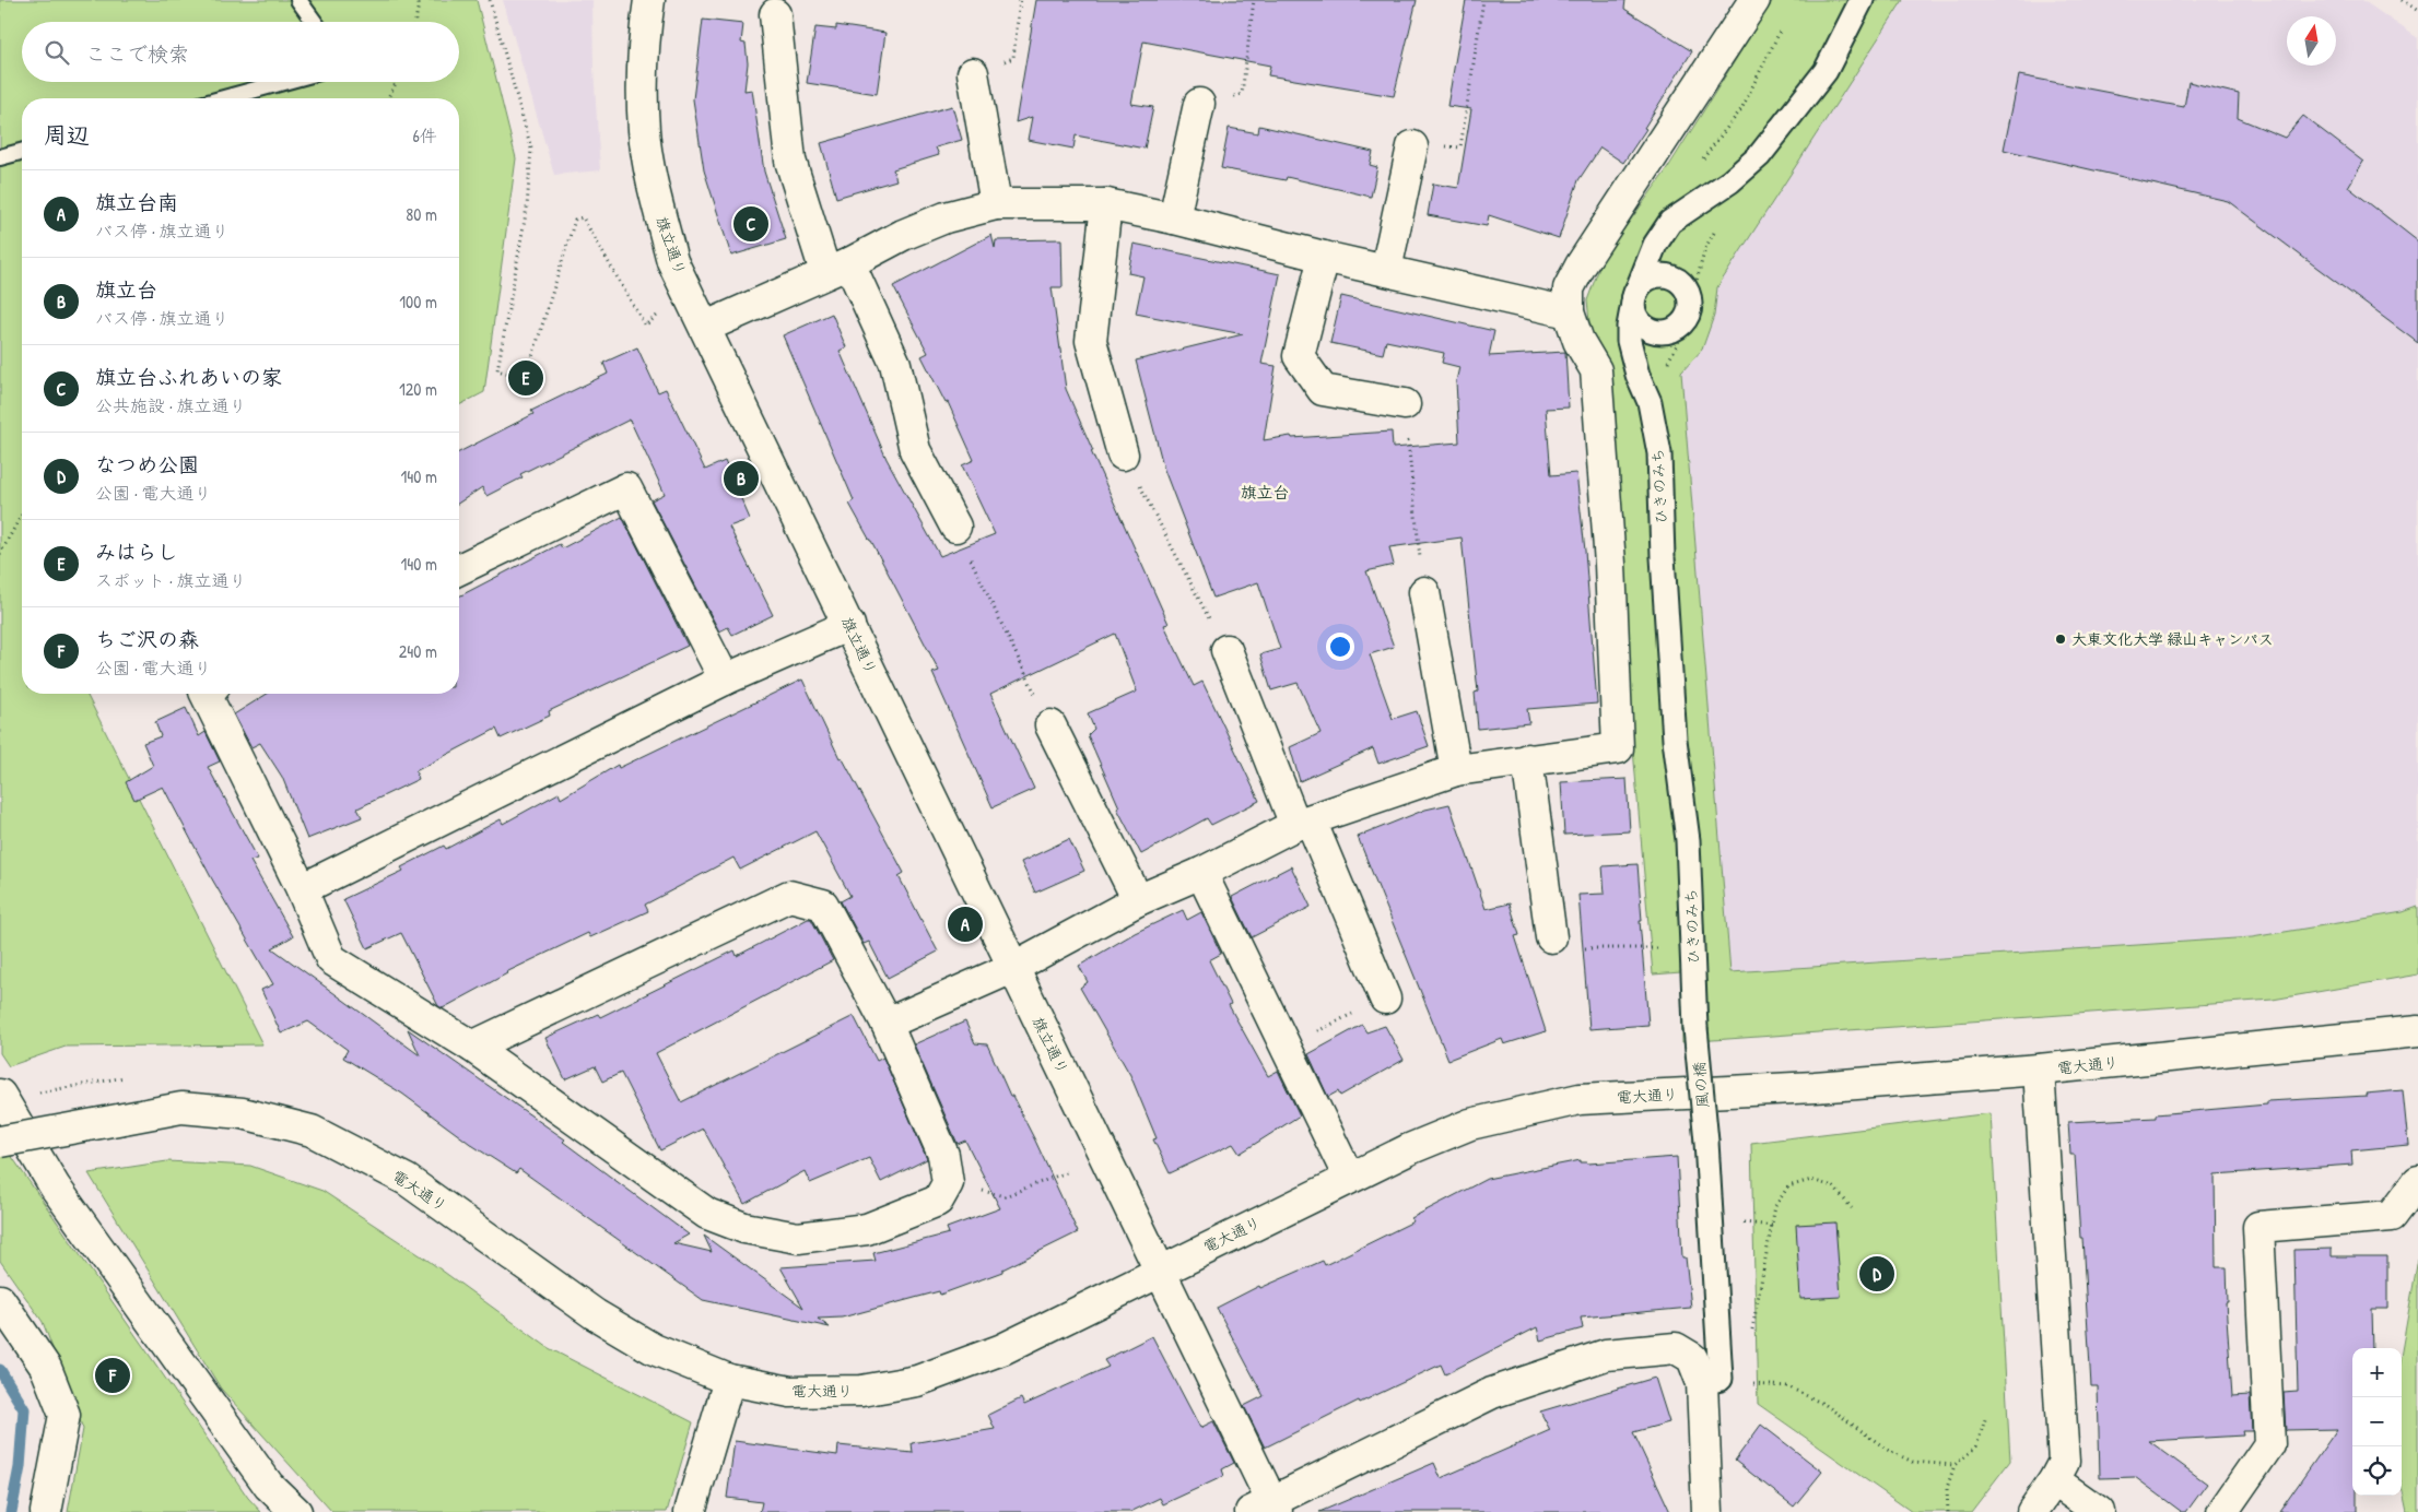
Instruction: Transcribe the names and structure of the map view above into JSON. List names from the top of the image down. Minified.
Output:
{"streets":{"street":["旗立通り","ひきのみち","電大通り","風の橋"]},"crossings":[["旗立通り","電大通り"],["ひきのみち","風の橋"]],"districts":["旗立台"],"places":["大東文化大学 緑山キャンパス"],"north":"top","page":{"search":"ここで検索","heading":["周辺","6件"],"list":[{"mark":"A","name":"旗立台南","note":"バス停 · 旗立通り","value":"80 m"},{"mark":"B","name":"旗立台","note":"バス停 · 旗立通り","value":"100 m"},{"mark":"C","name":"旗立台ふれあいの家","note":"公共施設 · 旗立通り","value":"120 m"},{"mark":"D","name":"なつめ公園","note":"公園 · 電大通り","value":"140 m"},{"mark":"E","name":"みはらし","note":"スポット · 旗立通り","value":"140 m"},{"mark":"F","name":"ちご沢の森","note":"公園 · 電大通り","value":"240 m"}],"pins":["C","E","B","A","D","F"],"map_buttons":["+","−"]}}
